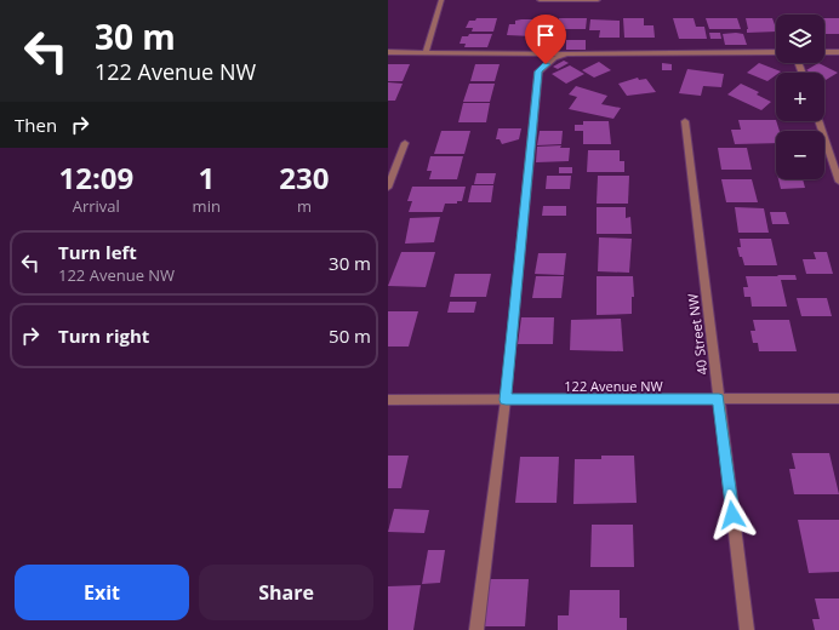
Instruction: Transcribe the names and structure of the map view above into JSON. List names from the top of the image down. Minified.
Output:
{"streets":{"street":["40 Street NW","122 Avenue NW"]},"crossings":[["40 Street NW","122 Avenue NW"]],"page":{"turn":["30 m","122 Avenue NW"],"map_buttons":["+","−"],"then":"Then","eta":["12:09","Arrival","1","min","230","m"],"list":[{"name":"Turn left","note":"122 Avenue NW","value":"30 m"},{"name":"Turn right","value":"50 m"}],"buttons":["Exit","Share"]}}
